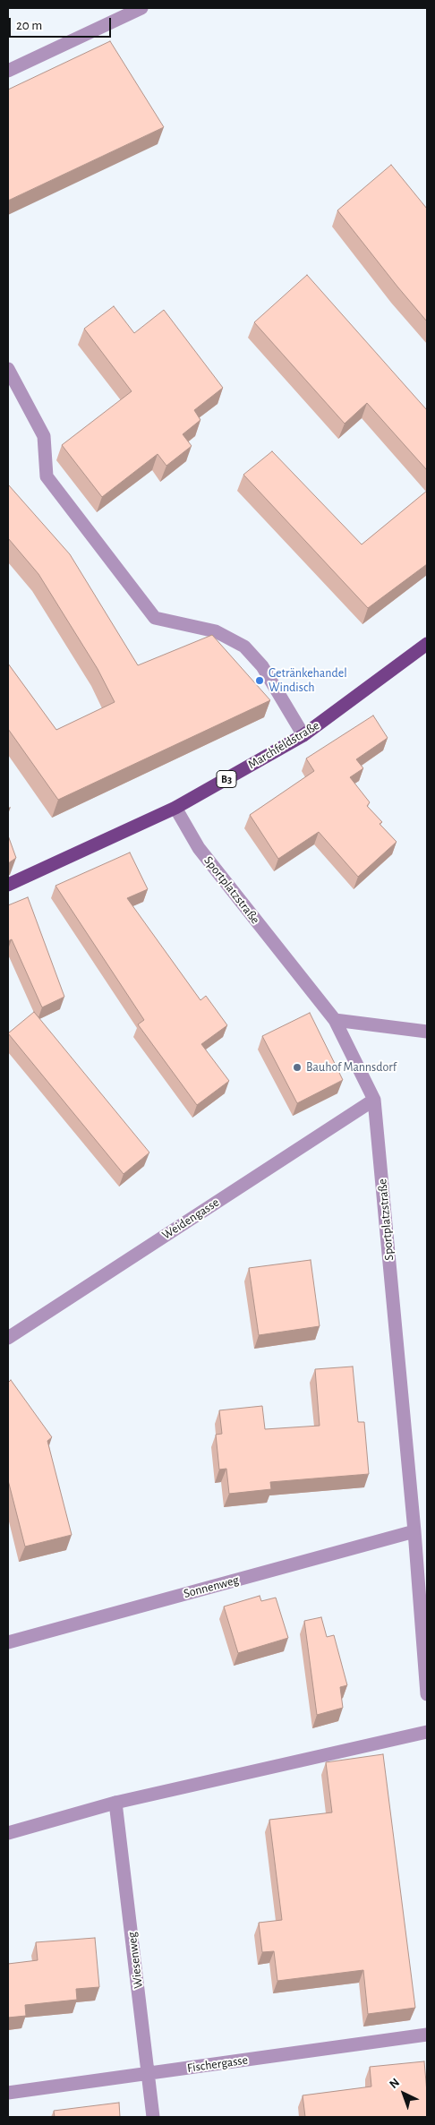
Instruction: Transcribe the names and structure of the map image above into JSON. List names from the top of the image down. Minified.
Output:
{"streets":{"main road":["Marchfeldstraße","B3"],"street":["Sportplatzstraße","Weidengasse","Sonnenweg","Wiesenweg","Fischergasse"]},"crossings":[["Marchfeldstraße","Sportplatzstraße"],["Sportplatzstraße","Weidengasse"],["Sportplatzstraße","Sonnenweg"],["Wiesenweg","Fischergasse"]],"places":["Getränkehandel Windisch","Bauhof Mannsdorf"],"scale_bar":"20 m","north":"top left"}
